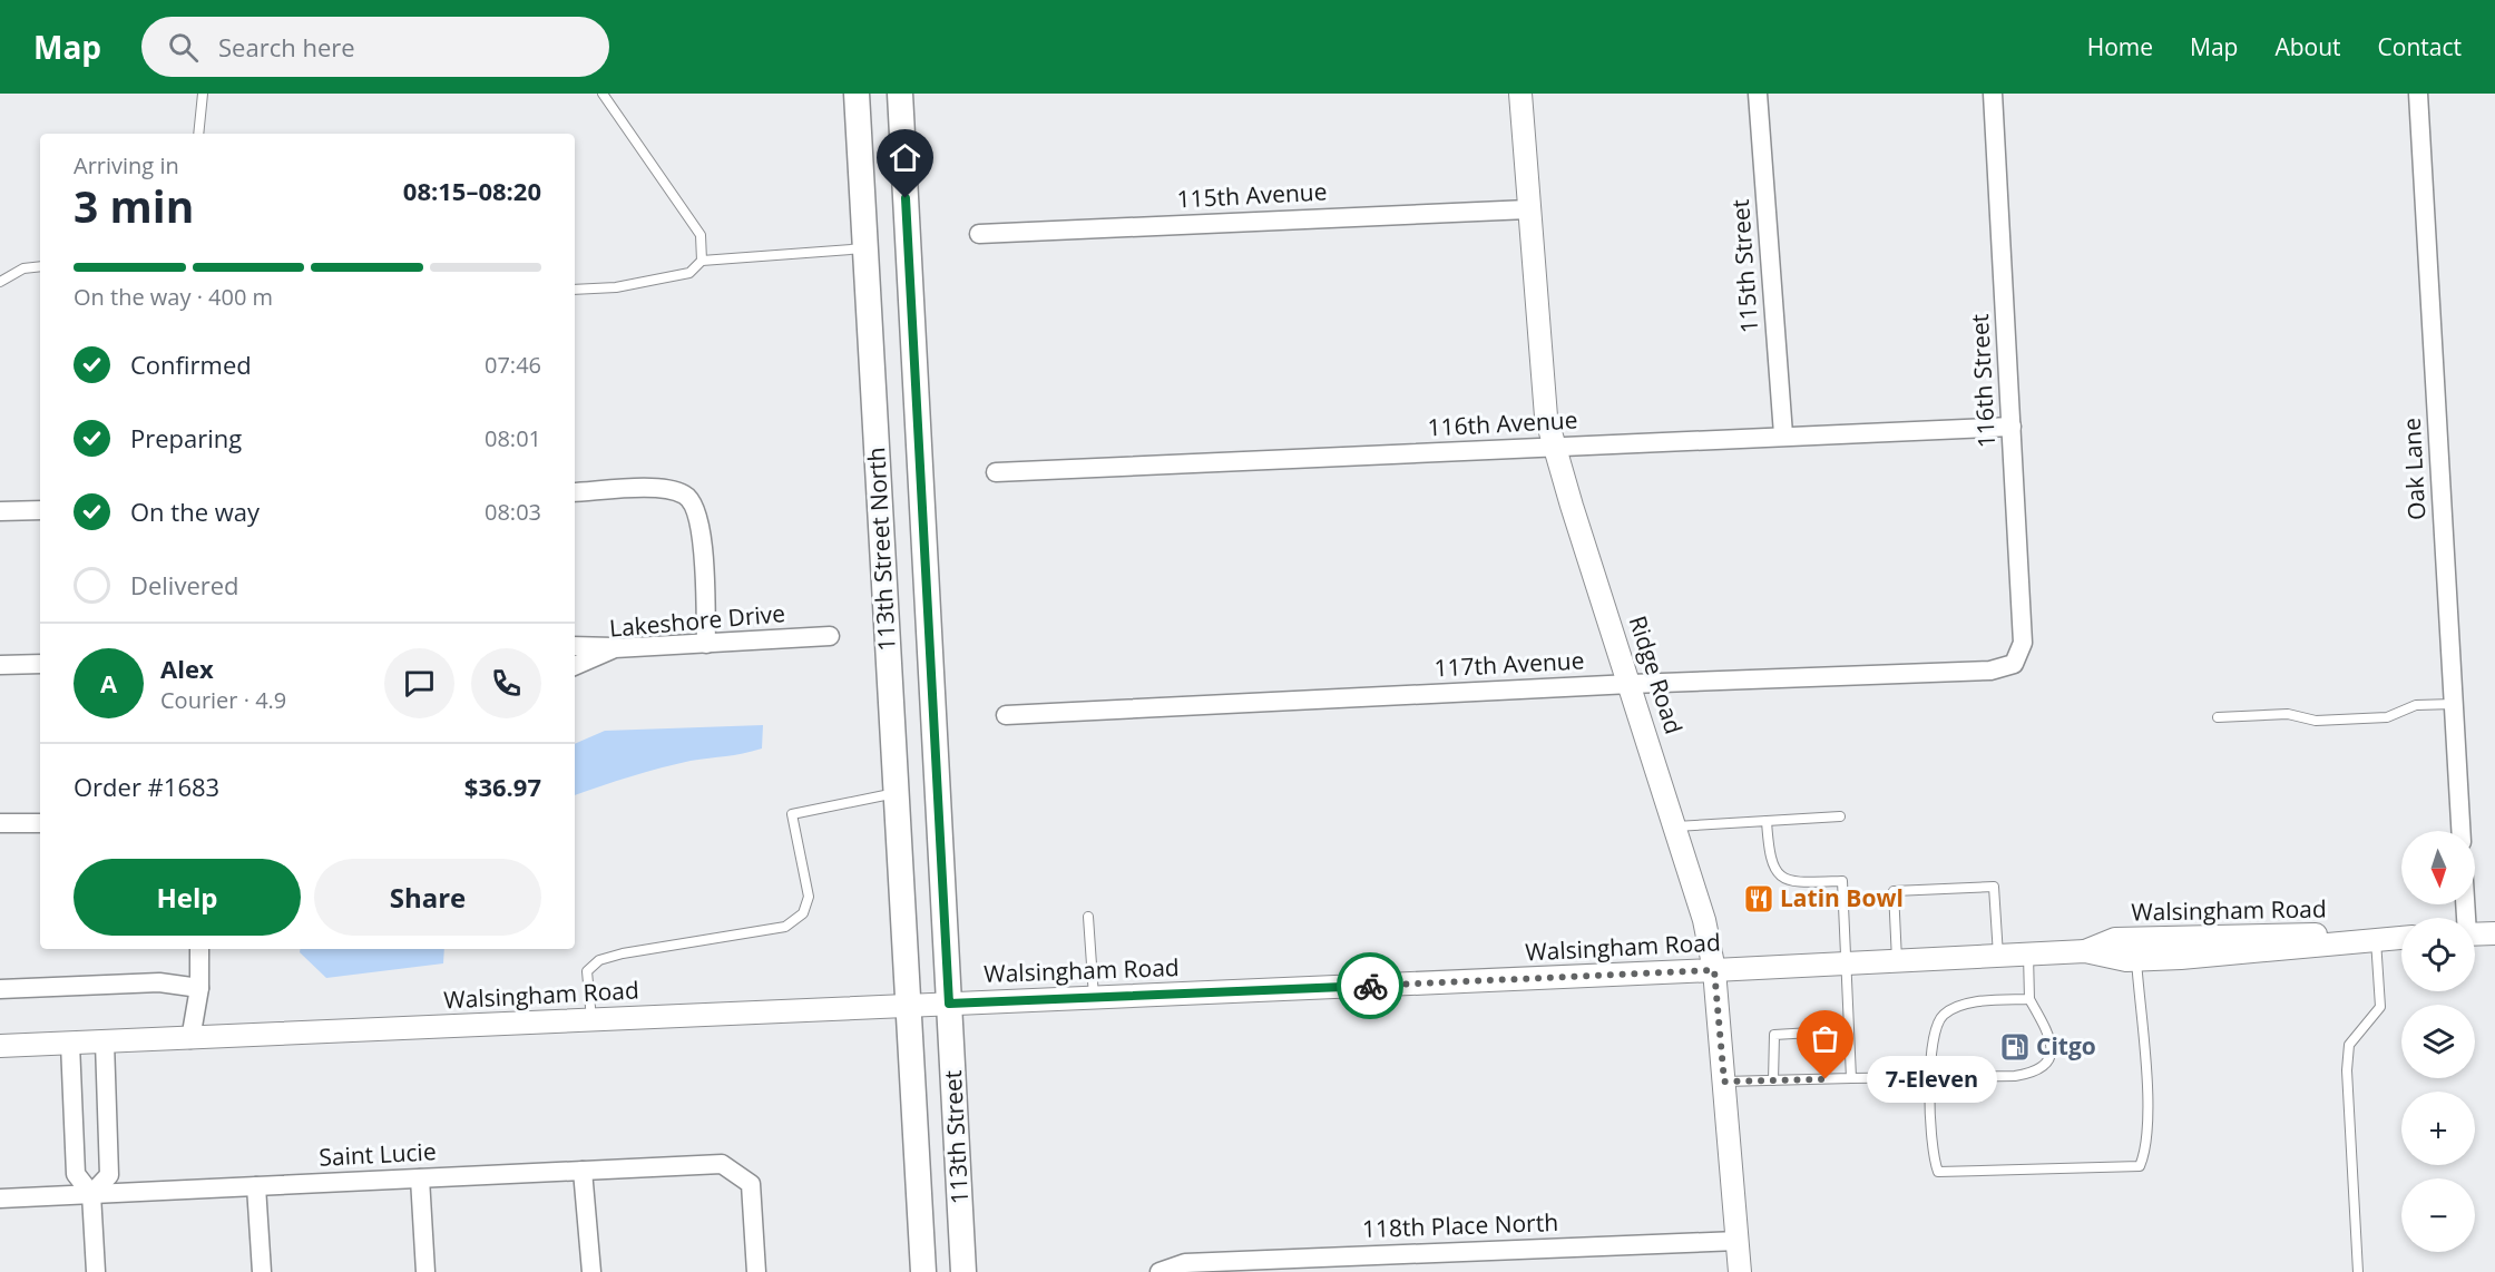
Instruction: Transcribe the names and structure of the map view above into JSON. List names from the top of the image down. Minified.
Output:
{"streets":{"main road":["113th Street North","113th Street"],"street":["115th Avenue","115th Street","116th Street","116th Avenue","Oak Lane","Lakeshore Drive","117th Avenue","Ridge Road","Walsingham Road","Saint Lucie","118th Place North"]},"crossings":[["115th Avenue","Ridge Road"],["115th Street","116th Avenue"],["116th Street","116th Avenue"],["116th Street","117th Avenue"],["116th Avenue","Ridge Road"],["113th Street North","Walsingham Road"],["113th Street North","113th Street"],["117th Avenue","Ridge Road"],["Ridge Road","Walsingham Road"],["Ridge Road","118th Place North"],["Walsingham Road","113th Street"]],"places":{"restaurant":["Latin Bowl"],"fuel station":["Citgo"],"other":["7-Eleven"]},"north":"bottom","page":{"header":"Map","search":"Search here","nav":["Home","Map","About","Contact"],"heading":["3 min","Arriving in","08:15–08:20"],"panel":["Alex","Courier · 4.9","Order #1683","$36.97"],"bar":"On the way · 400 m","list":[["Confirmed","07:46"],["Preparing","08:01"],["On the way","08:03"],"Delivered"],"round":"A","map_buttons":["+","−"],"buttons":["Help","Share"],"bubble":"7-Eleven"}}
